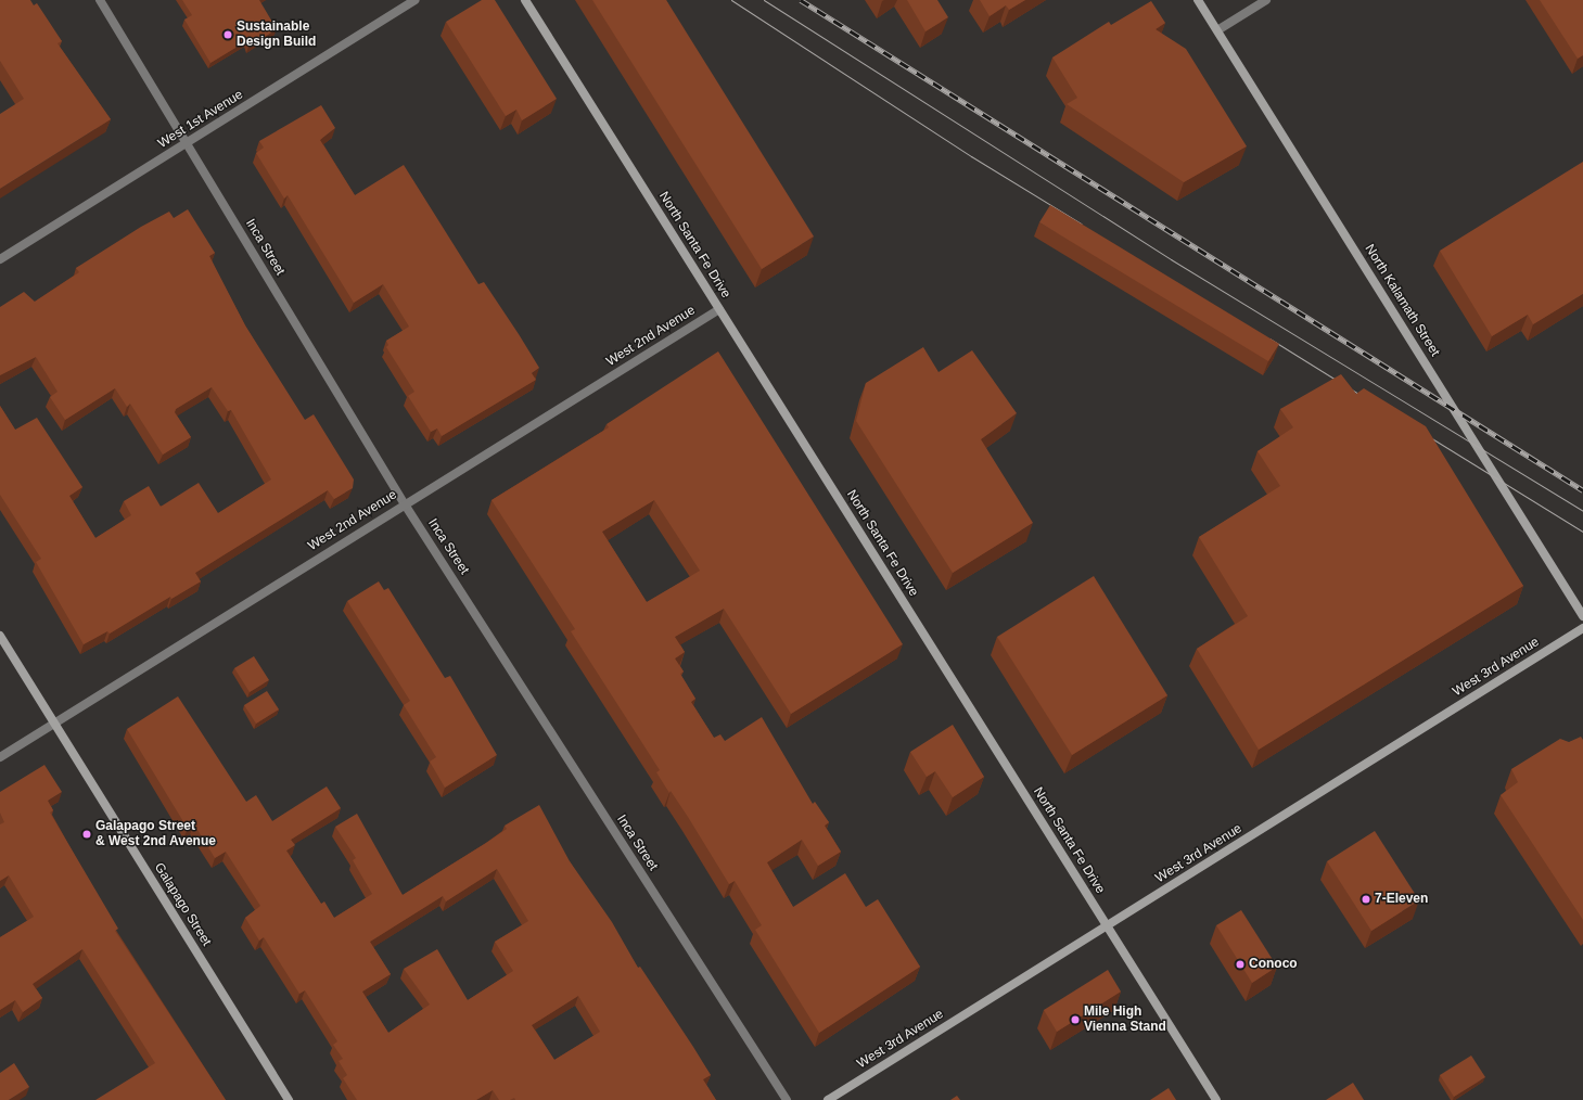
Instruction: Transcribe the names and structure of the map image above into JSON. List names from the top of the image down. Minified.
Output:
{"streets":{"main road":["North Santa Fe Drive","North Kalamath Street","West 3rd Avenue","Galapago Street"],"street":["West 1st Avenue","Inca Street","West 2nd Avenue"]},"crossings":[["West 1st Avenue","Inca Street"],["North Santa Fe Drive","West 2nd Avenue"],["North Santa Fe Drive","West 3rd Avenue"],["Inca Street","West 2nd Avenue"],["West 2nd Avenue","Galapago Street"]],"places":["Sustainable Design Build","Galapago Street & West 2nd Avenue","7-Eleven","Conoco","Mile High Vienna Stand"]}
